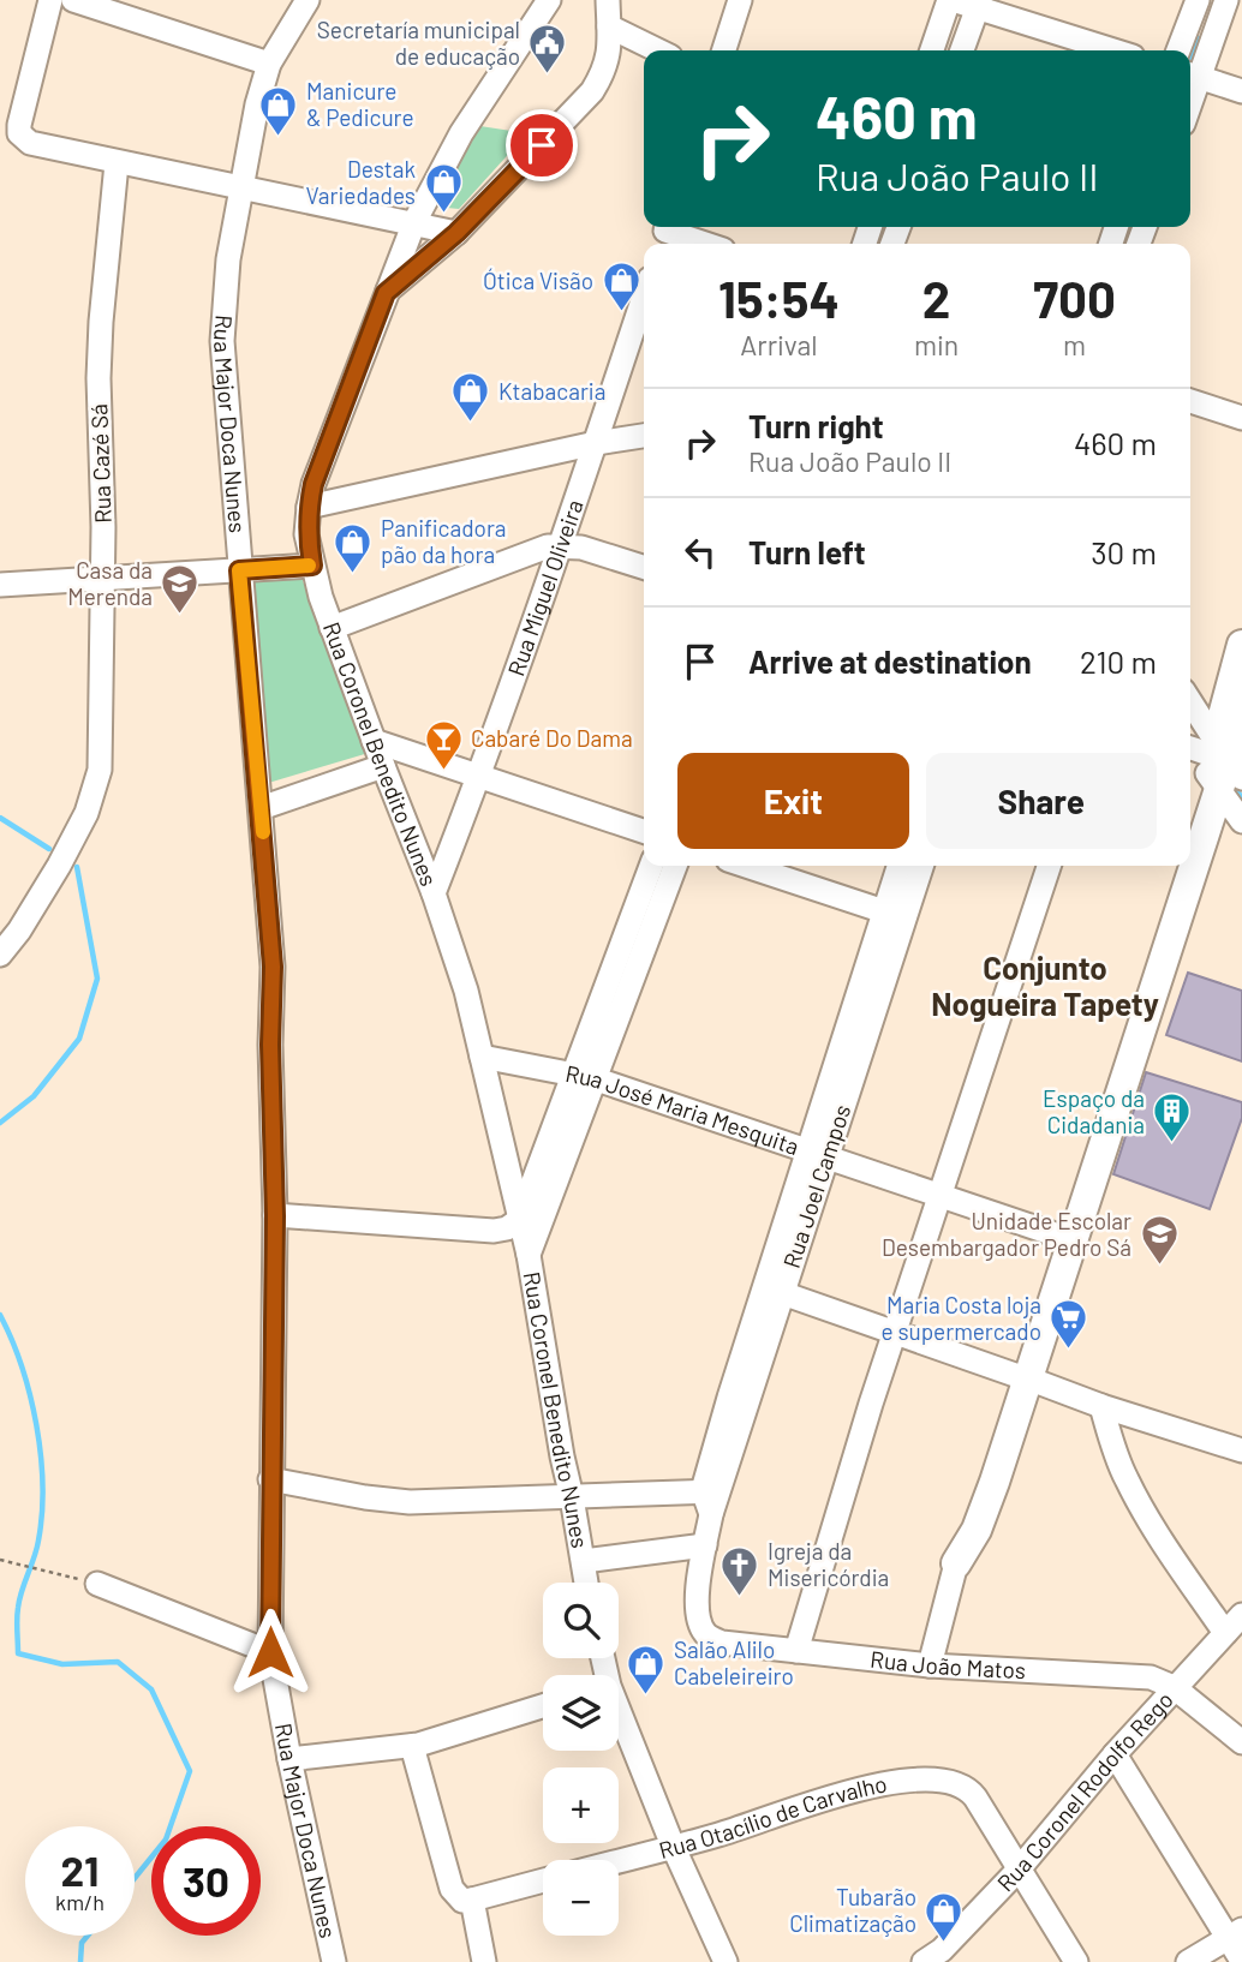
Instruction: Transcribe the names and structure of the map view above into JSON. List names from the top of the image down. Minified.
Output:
{"streets":{"street":["Rua Major Doca Nunes","Rua Cazé Sá","Rua Miguel Oliveira","Rua Coronel Benedito Nunes","Rua José Maria Mesquita","Rua Joel Campos","Rua João Matos","Rua Coronel Rodolfo Rego","Rua Otacílio de Carvalho"]},"crossings":[["Rua Miguel Oliveira","Rua Coronel Benedito Nunes"],["Rua Coronel Benedito Nunes","Rua José Maria Mesquita"],["Rua José Maria Mesquita","Rua Joel Campos"],["Rua Joel Campos","Rua João Matos"],["Rua João Matos","Rua Coronel Rodolfo Rego"],["Rua Coronel Rodolfo Rego","Rua Otacílio de Carvalho"]],"districts":["Conjunto Nogueira Tapety"],"places":{"public building":["Secretaría municipal de educação"],"shop":["Manicure & Pedicure","Destak Variedades","Ótica Visão","Ktabacaria","Panificadora pão da hora","Salão Alilo Cabeleireiro","Tubarão Climatização"],"school or university":["Casa da Merenda","Unidade Escolar Desembargador Pedro Sá"],"bar":["Cabaré Do Dama"],"building":["Espaço da Cidadania"],"supermarket":["Maria Costa loja e supermercado"],"church":["Igreja da Misericórdia"]},"page":{"turn":["460 m","Rua João Paulo II"],"eta":["15:54","Arrival","2","min","700","m"],"list":[{"name":"Turn right","note":"Rua João Paulo II","value":"460 m"},{"name":"Turn left","value":"30 m"},{"name":"Arrive at destination","value":"210 m"}],"buttons":["Exit","Share"],"map_buttons":["+","−"],"speed":"21 km/h","limit":"30"}}
